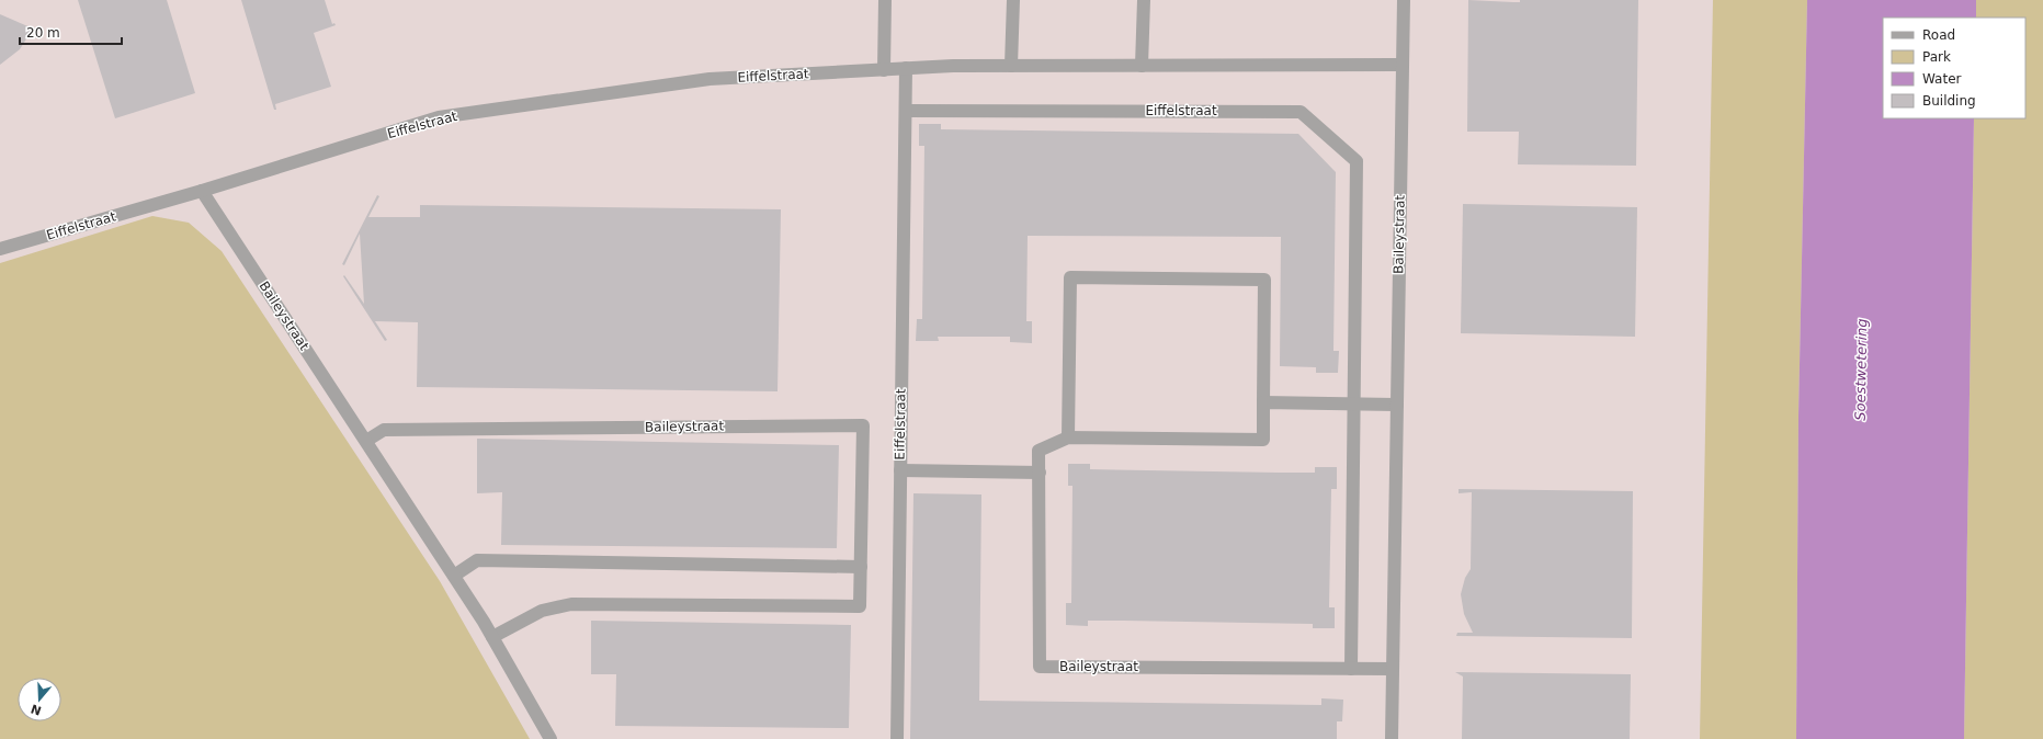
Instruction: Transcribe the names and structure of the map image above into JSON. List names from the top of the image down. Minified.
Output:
{"streets":{"street":["Eiffelstraat","Baileystraat"]},"crossings":[["Eiffelstraat","Baileystraat"]],"water":["Soestwetering"],"legend":["Road","Park","Water","Building"],"scale_bar":"20 m","north":"bottom"}
